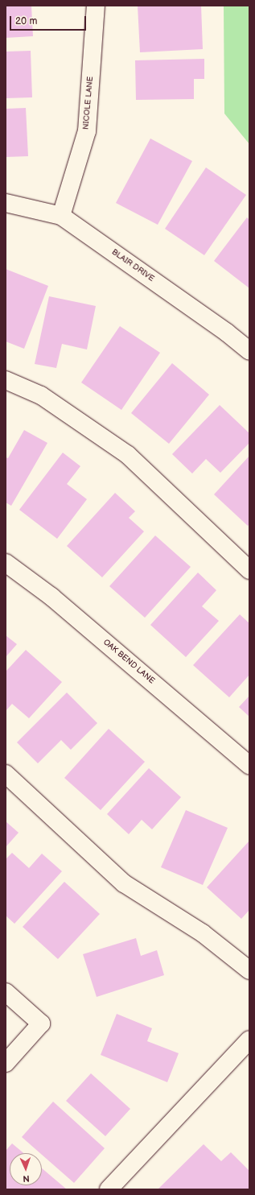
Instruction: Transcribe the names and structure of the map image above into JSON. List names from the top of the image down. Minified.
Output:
{"streets":{"street":["NICOLE LANE","BLAIR DRIVE","OAK BEND LANE"]},"crossings":[["NICOLE LANE","BLAIR DRIVE"]],"scale_bar":"20 m","north":"bottom"}
